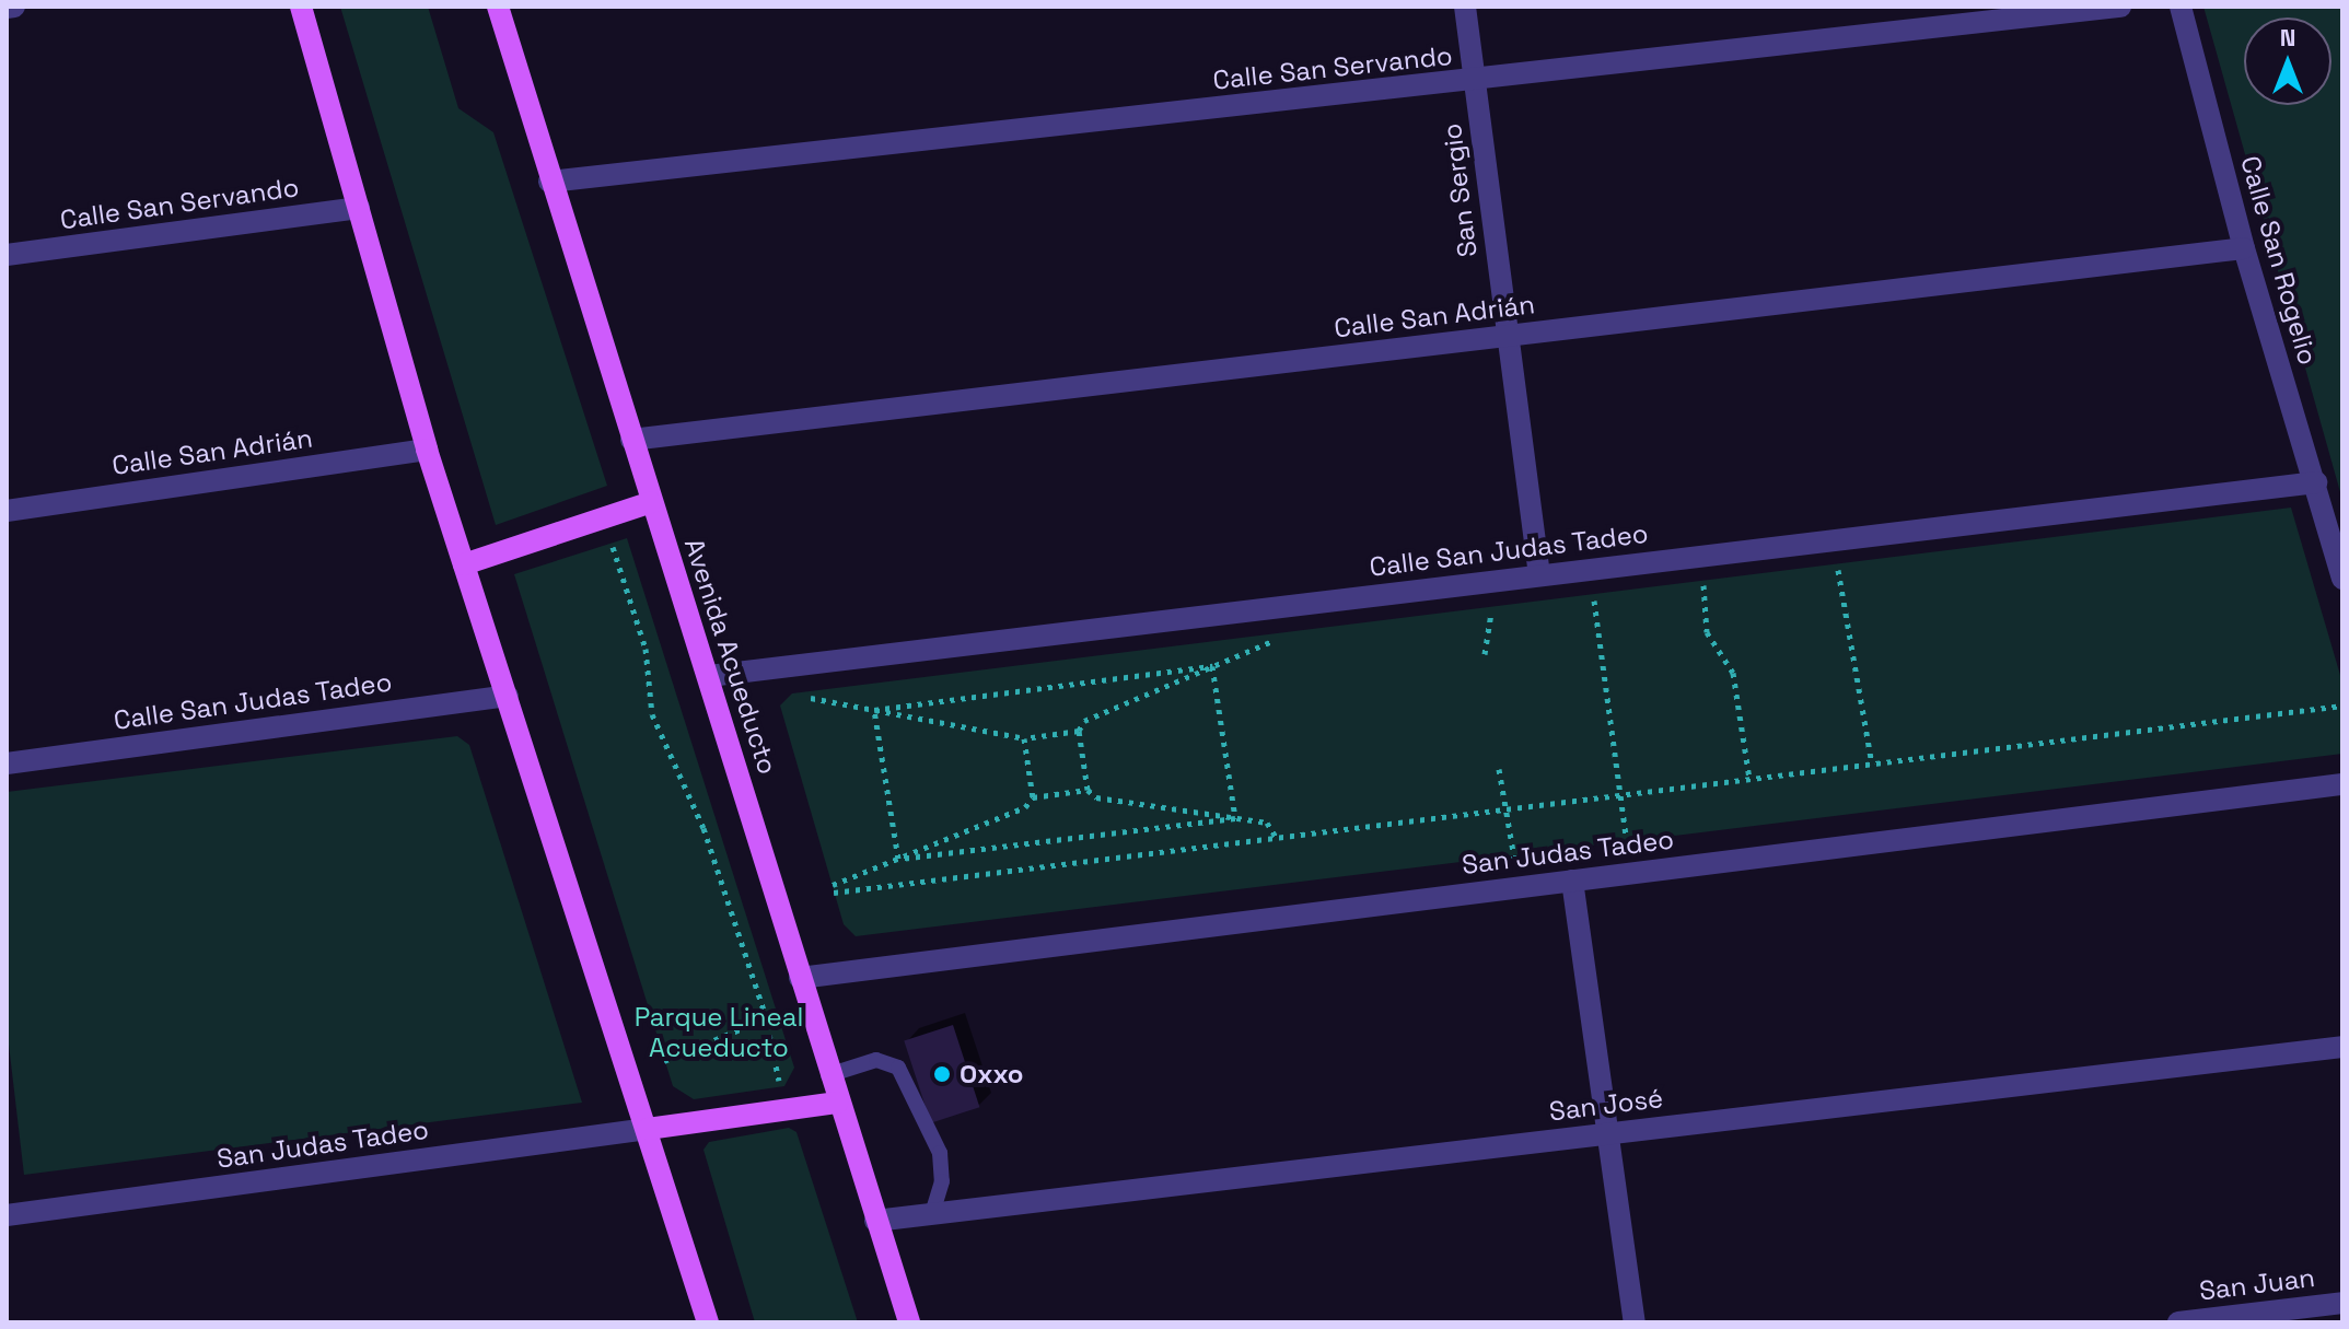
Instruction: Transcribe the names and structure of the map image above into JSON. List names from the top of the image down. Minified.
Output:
{"streets":{"main road":["Avenida Acueducto"],"street":["Calle San Servando","San Sergio","Calle San Rogelio","Calle San Adrián","Calle San Judas Tadeo","San Judas Tadeo","San José","San Juan"]},"crossings":[["Calle San Servando","San Sergio"],["Calle San Servando","Avenida Acueducto"],["San Sergio","Calle San Adrián"],["San Sergio","Calle San Judas Tadeo"],["Calle San Rogelio","Calle San Adrián"],["Calle San Rogelio","Calle San Judas Tadeo"],["Calle San Adrián","Avenida Acueducto"],["Calle San Judas Tadeo","Avenida Acueducto"],["Avenida Acueducto","San Judas Tadeo"],["Avenida Acueducto","San José"]],"parks":["Parque Lineal Acueducto"],"places":["Oxxo"],"north":"top"}
